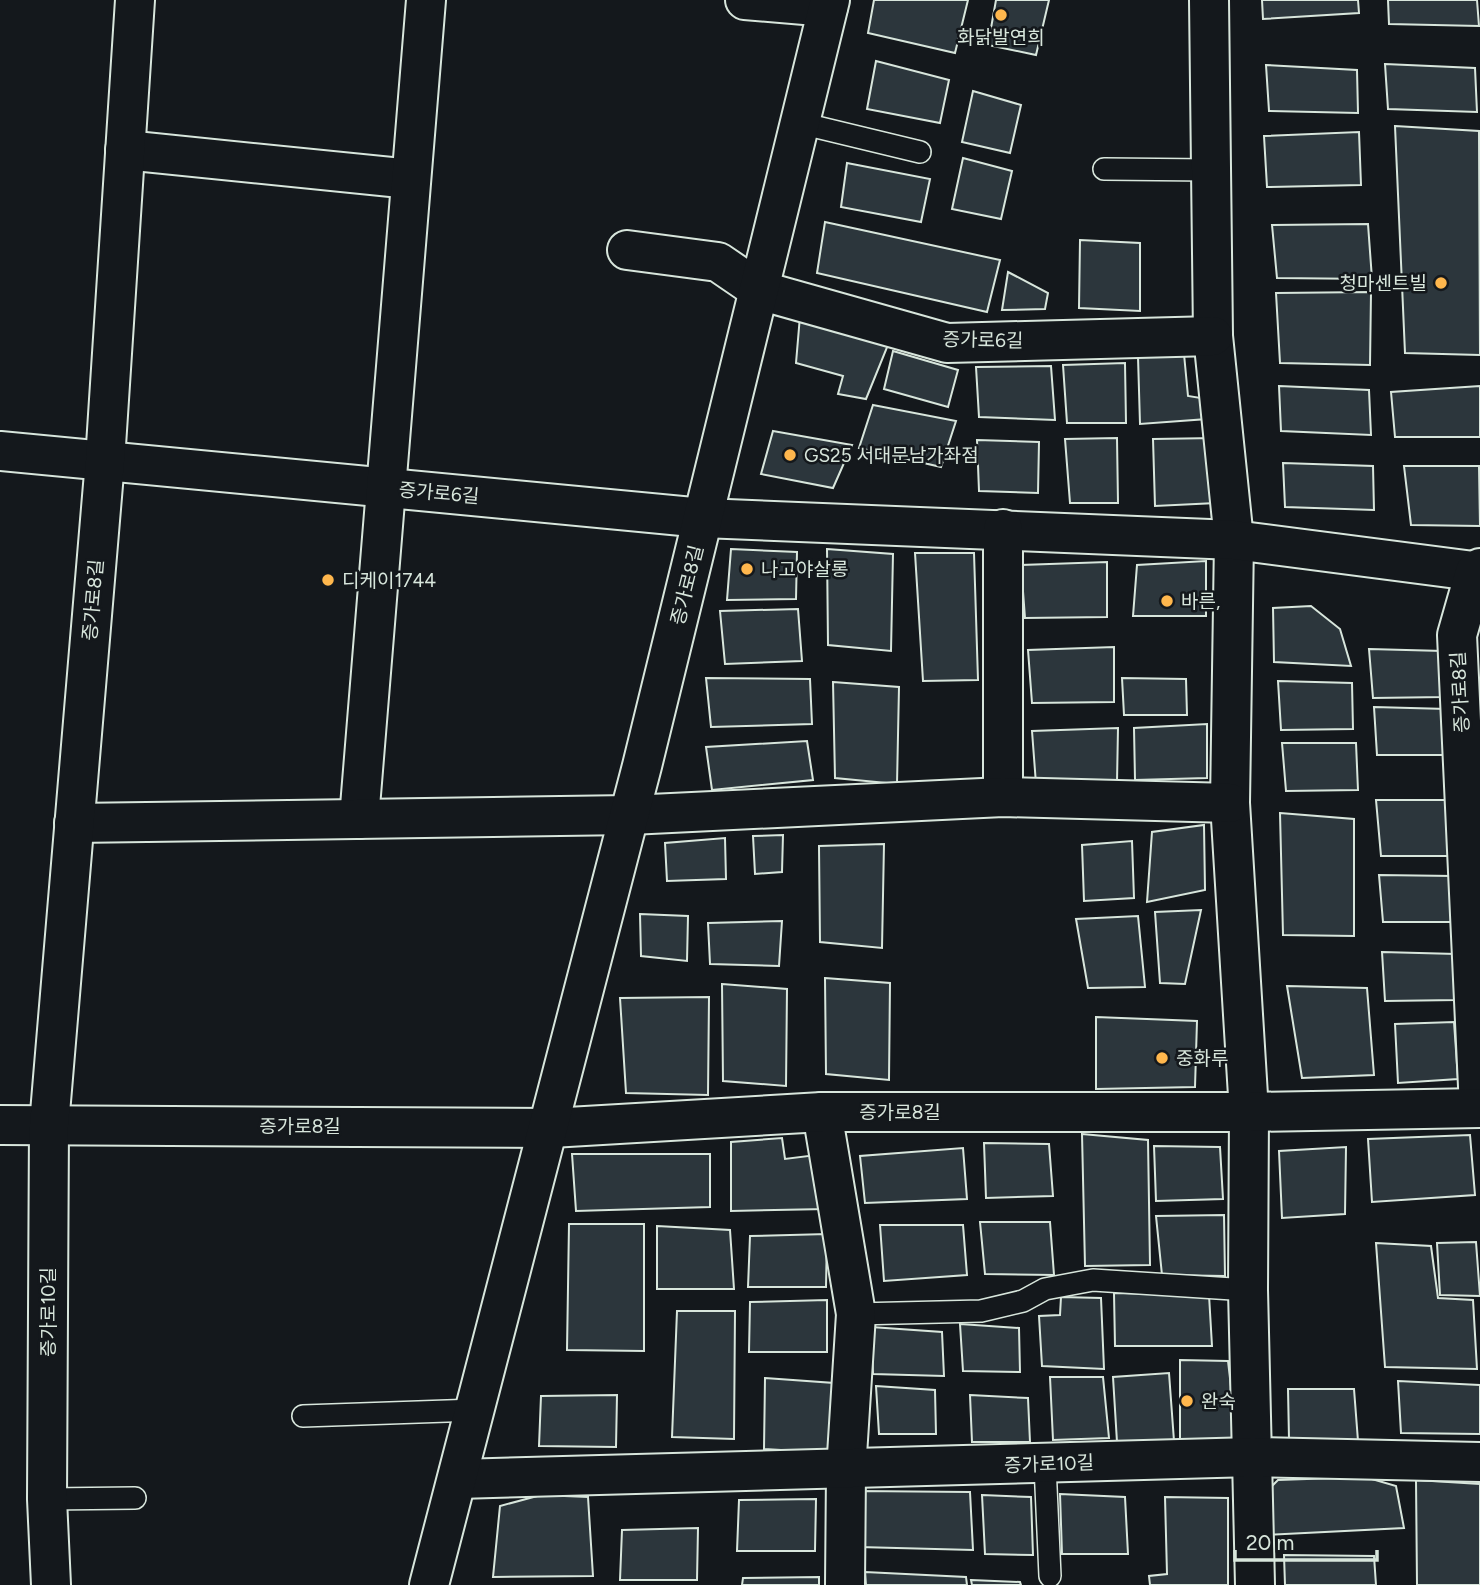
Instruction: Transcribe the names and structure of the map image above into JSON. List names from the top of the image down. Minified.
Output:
{"streets":{"street":["증가로6길","증가로8길","증가로10길"]},"crossings":[["증가로6길","증가로8길"],["증가로8길","증가로10길"]],"places":["화닭발연희","청마센트빌","GS25 서대문남가좌점","나고야살롱","디케이1744","바른,","중화루","완숙"],"scale_bar":"20 m"}
